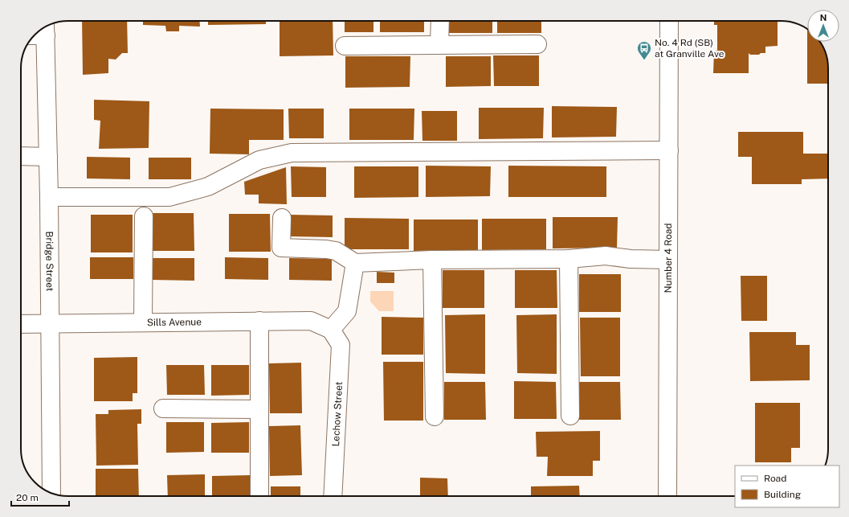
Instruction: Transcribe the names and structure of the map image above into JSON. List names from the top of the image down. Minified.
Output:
{"streets":{"street":["Number 4 Road","Bridge Street","Sills Avenue","Lechow Street"]},"crossings":[["Bridge Street","Sills Avenue"],["Sills Avenue","Lechow Street"]],"places":{"bus stop":["No. 4 Rd (SB) at Granville Ave"]},"legend":["Road","Building"],"scale_bar":"20 m","north":"top"}
